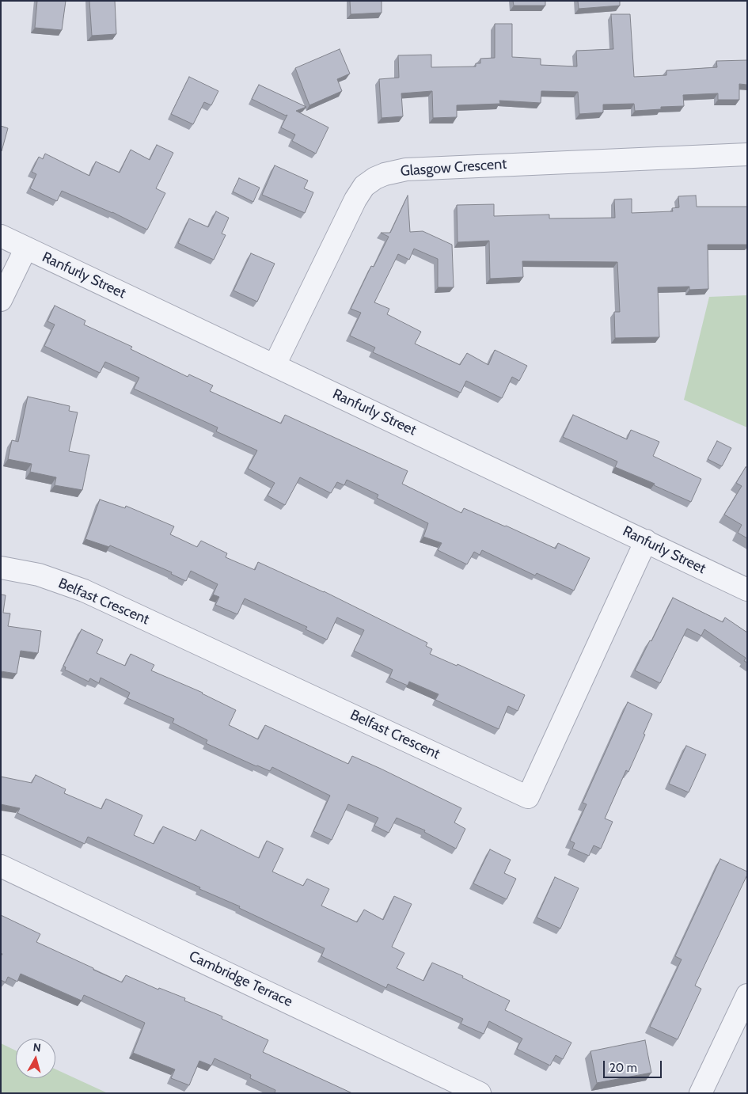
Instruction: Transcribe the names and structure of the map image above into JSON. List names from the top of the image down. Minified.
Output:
{"streets":{"street":["Glasgow Crescent","Ranfurly Street","Belfast Crescent","Cambridge Terrace"]},"crossings":[["Glasgow Crescent","Ranfurly Street"],["Ranfurly Street","Belfast Crescent"]],"scale_bar":"20 m","north":"top"}
